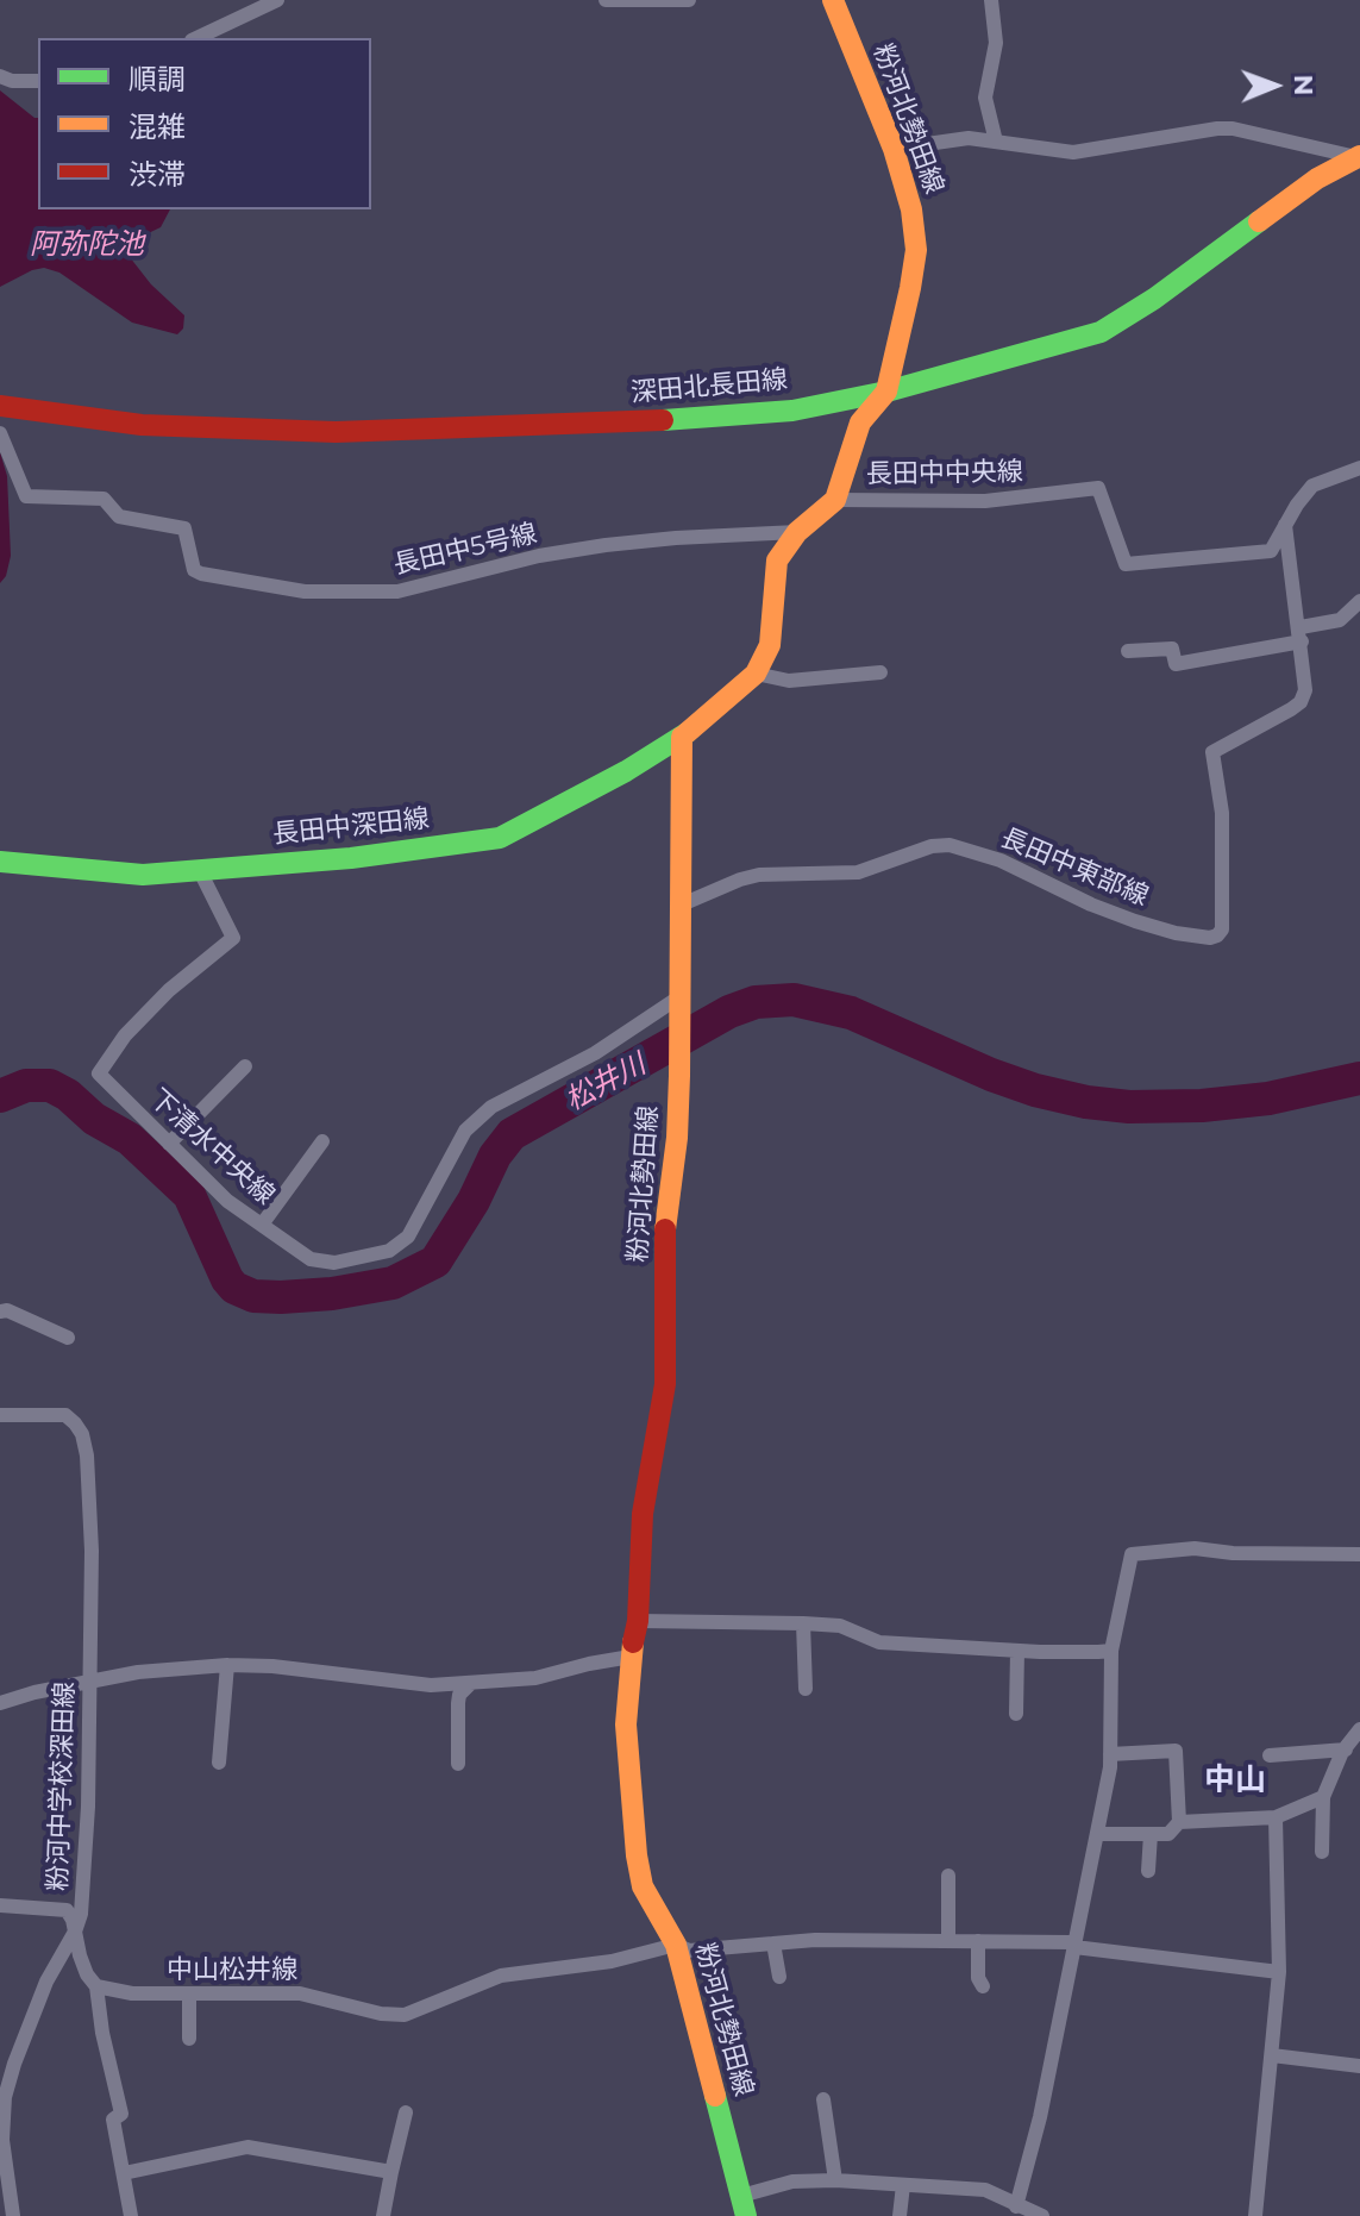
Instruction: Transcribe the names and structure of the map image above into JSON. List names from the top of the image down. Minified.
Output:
{"streets":{"street":["粉河北勢田線","深田北長田線","長田中中央線","長田中5号線","長田中深田線","長田中東部線","下清水中央線","粉河中学校深田線","中山松井線"]},"crossings":[["粉河北勢田線","深田北長田線"],["粉河北勢田線","長田中中央線"],["粉河北勢田線","長田中深田線"],["粉河北勢田線","長田中東部線"],["粉河北勢田線","下清水中央線"],["粉河北勢田線","中山松井線"],["長田中中央線","長田中東部線"],["長田中深田線","下清水中央線"]],"districts":["中山"],"water":["阿弥陀池","松井川"],"legend":["順調","混雑","渋滞"],"north":"right"}
